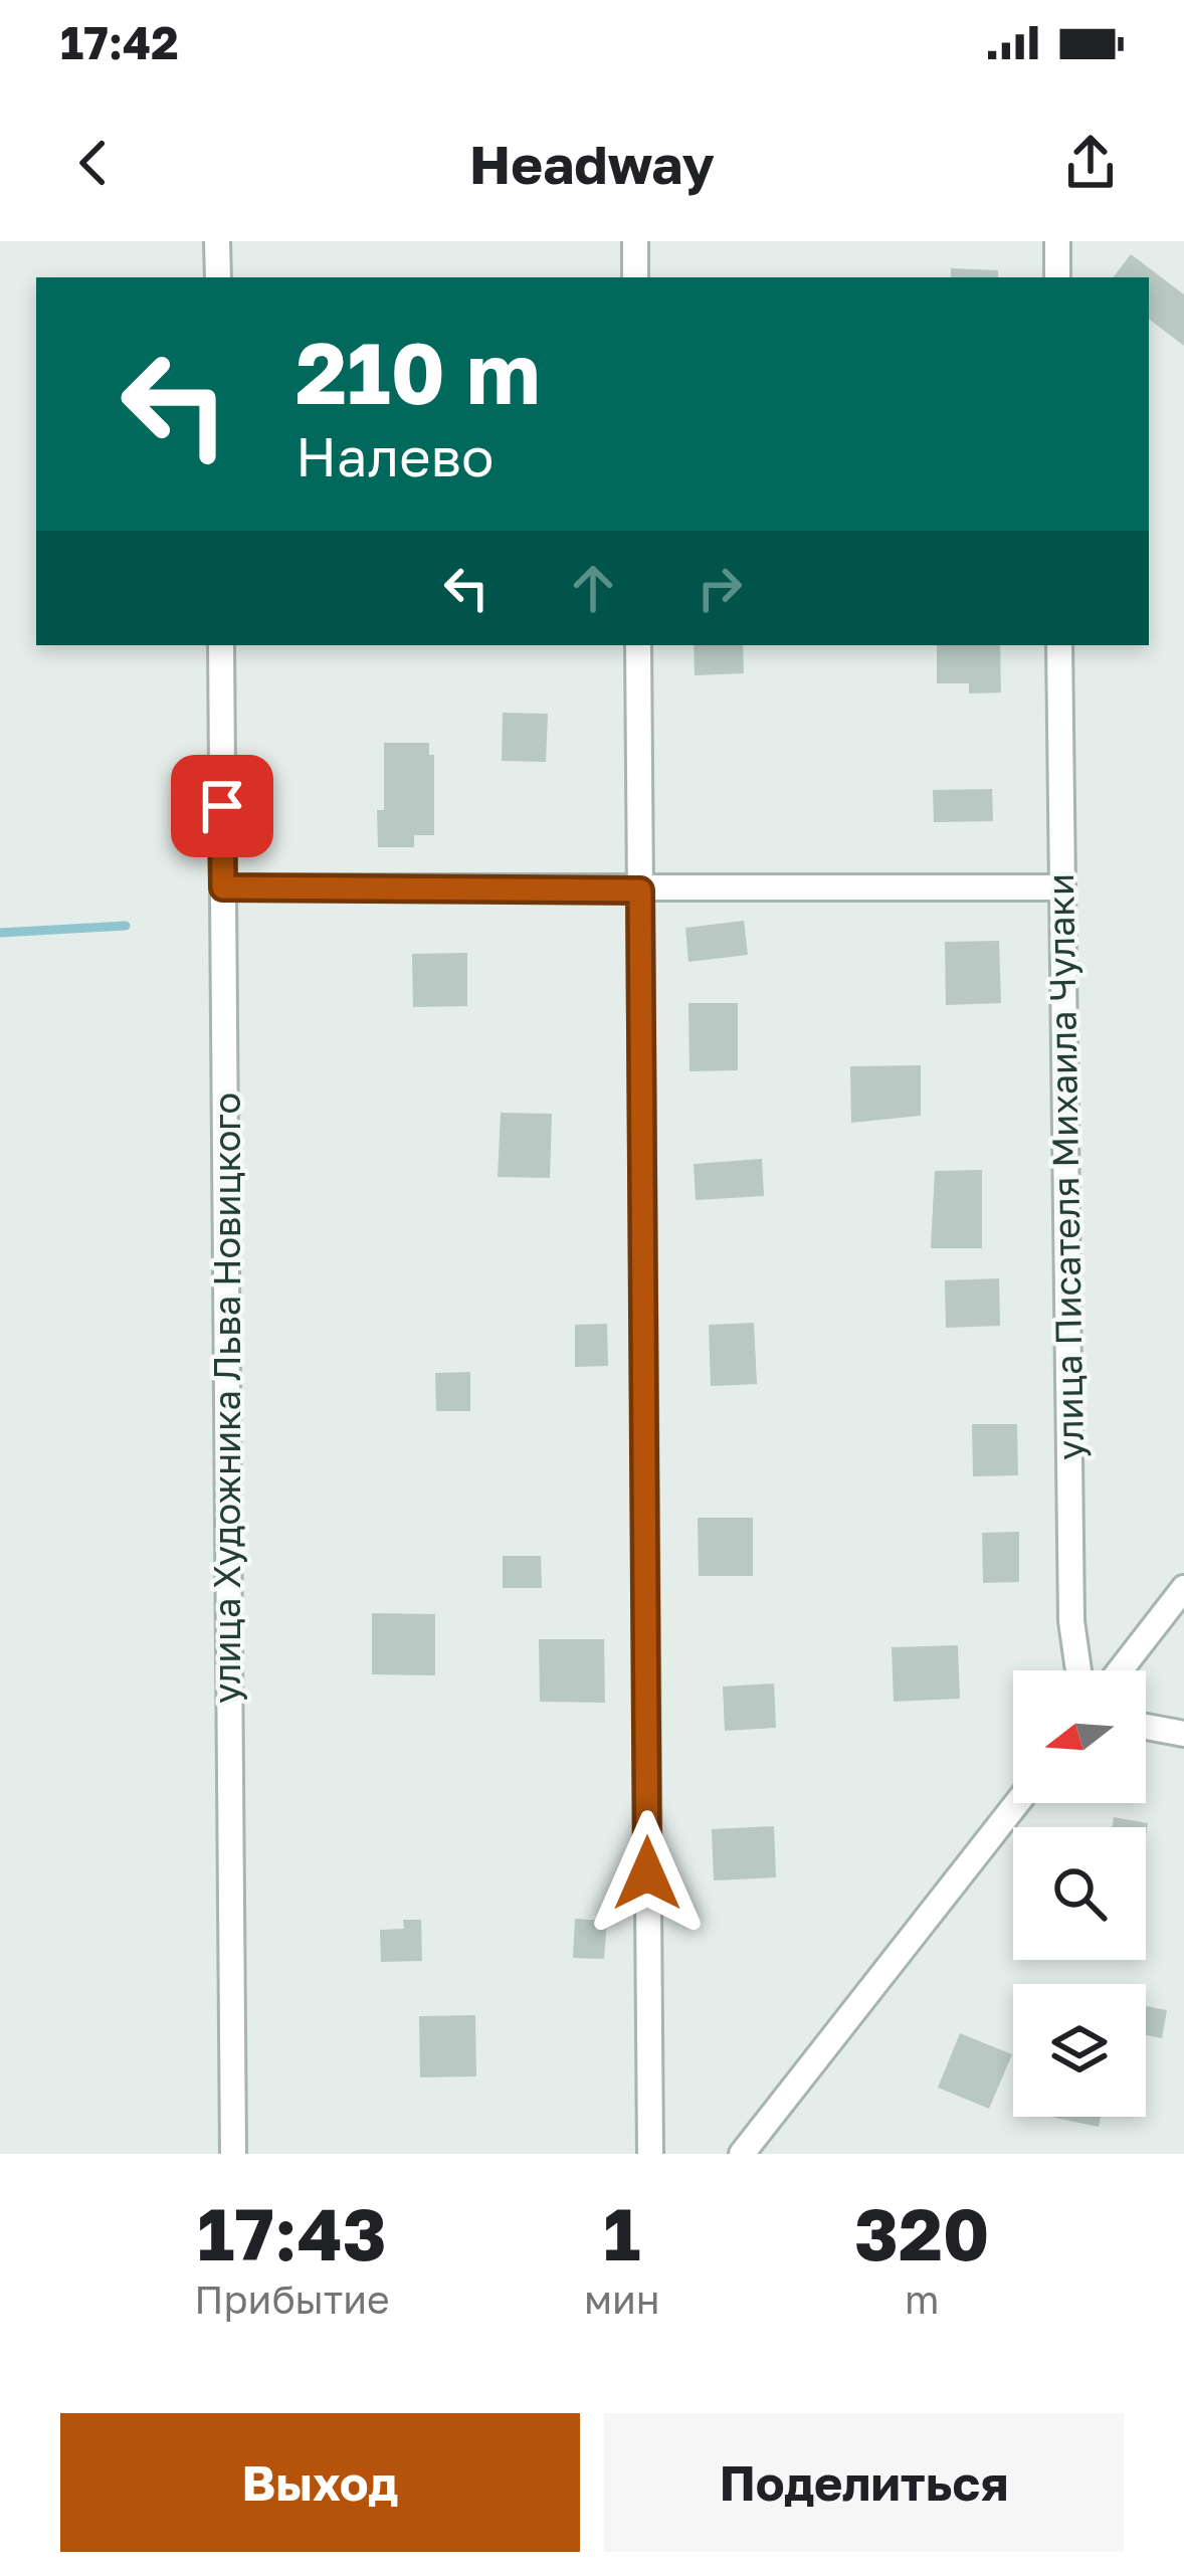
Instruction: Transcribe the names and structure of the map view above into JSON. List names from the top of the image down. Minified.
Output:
{"streets":{"street":["улица Писателя Михаила Чулаки","улица Художника Льва Новицкого"]},"north":"left","page":{"status":"17:42","header":"Headway","turn":["210 m","Налево"],"eta":["17:43","Прибытие","1","мин","320","m"],"buttons":["Выход","Поделиться"]}}
